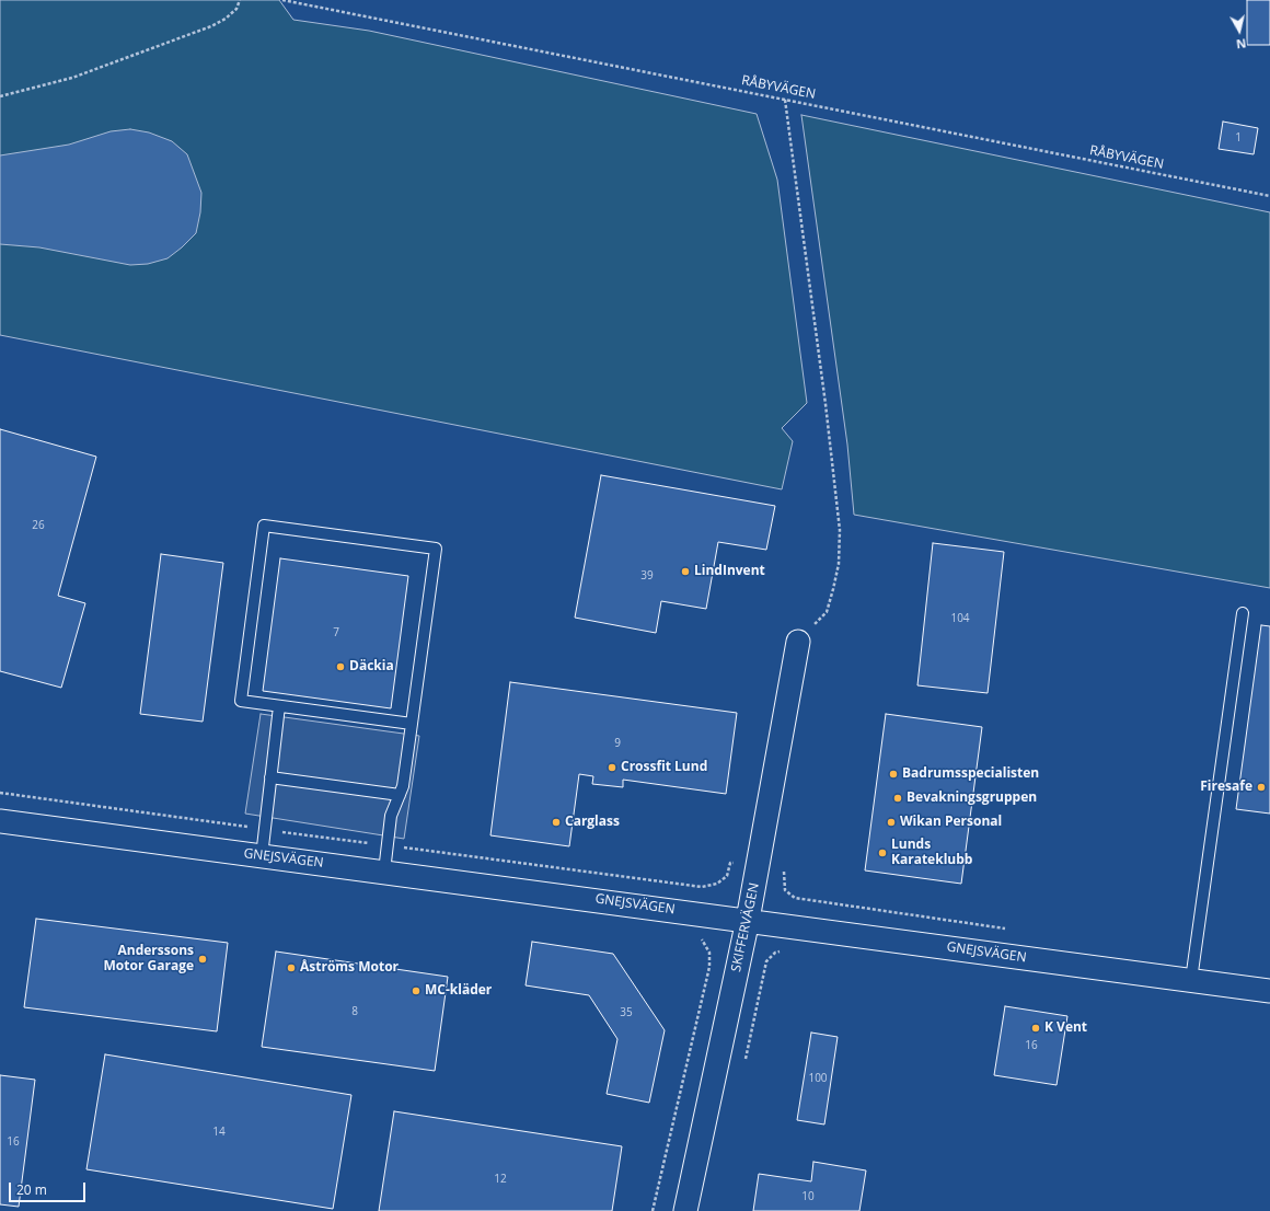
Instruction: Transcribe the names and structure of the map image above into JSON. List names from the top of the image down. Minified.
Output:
{"streets":{"street":["GNEJSVÄGEN","SKIFFERVÄGEN"],"path":["RÅBYVÄGEN"]},"crossings":[["GNEJSVÄGEN","SKIFFERVÄGEN"]],"places":["LindInvent","Däckia","Crossfit Lund","Badrumsspecialisten","Firesafe","Bevakningsgruppen","Carglass","Wikan Personal","Lunds Karateklubb","Anderssons Motor Garage","Åströms Motor","MC-kläder","K Vent"],"house_numbers":["1","26","39","104","7","9","8","35","16","100","14","16","12","10"],"scale_bar":"20 m","north":"bottom"}
